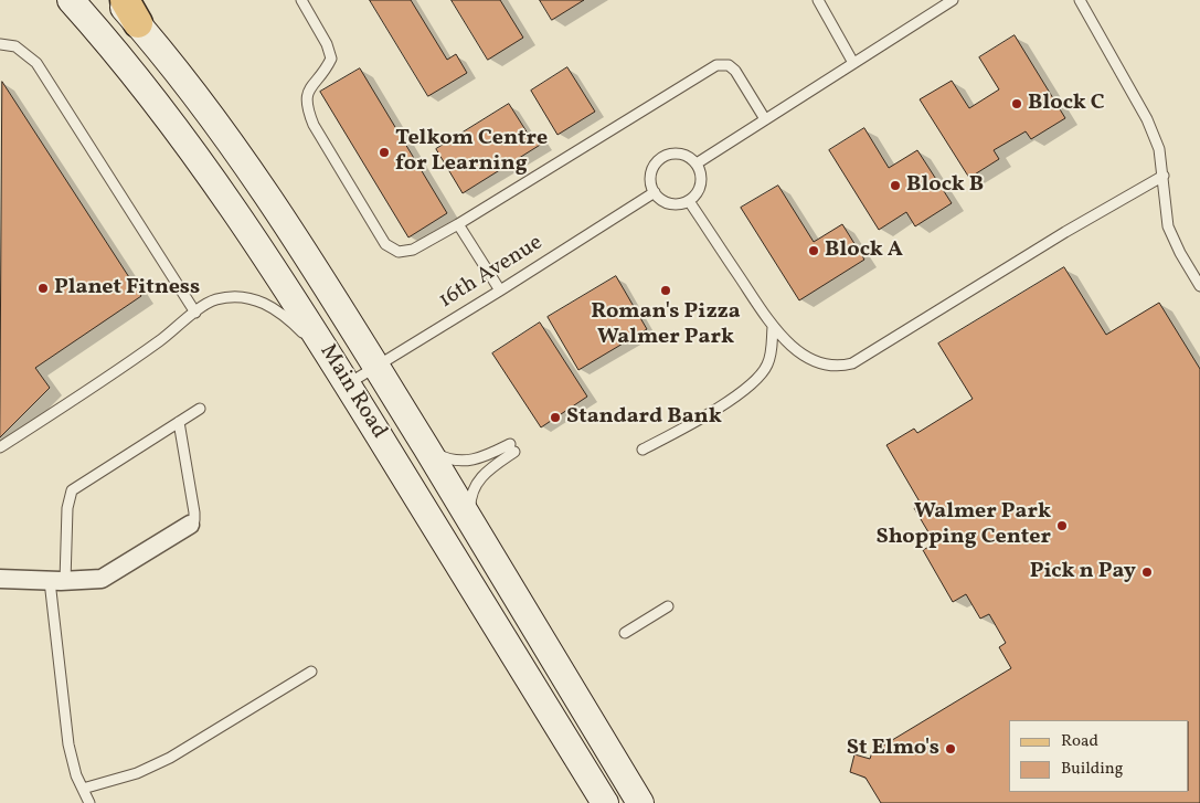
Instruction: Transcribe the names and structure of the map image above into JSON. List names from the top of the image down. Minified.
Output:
{"streets":{"main road":["Main Road"],"lane":["16th Avenue"]},"crossings":[["16th Avenue","Main Road"]],"places":["Block C","Telkom Centre for Learning","Block B","Block A","Planet Fitness","Roman's Pizza Walmer Park","Standard Bank","Walmer Park Shopping Center","Pick n Pay","St Elmo's"],"legend":["Road","Building"]}
